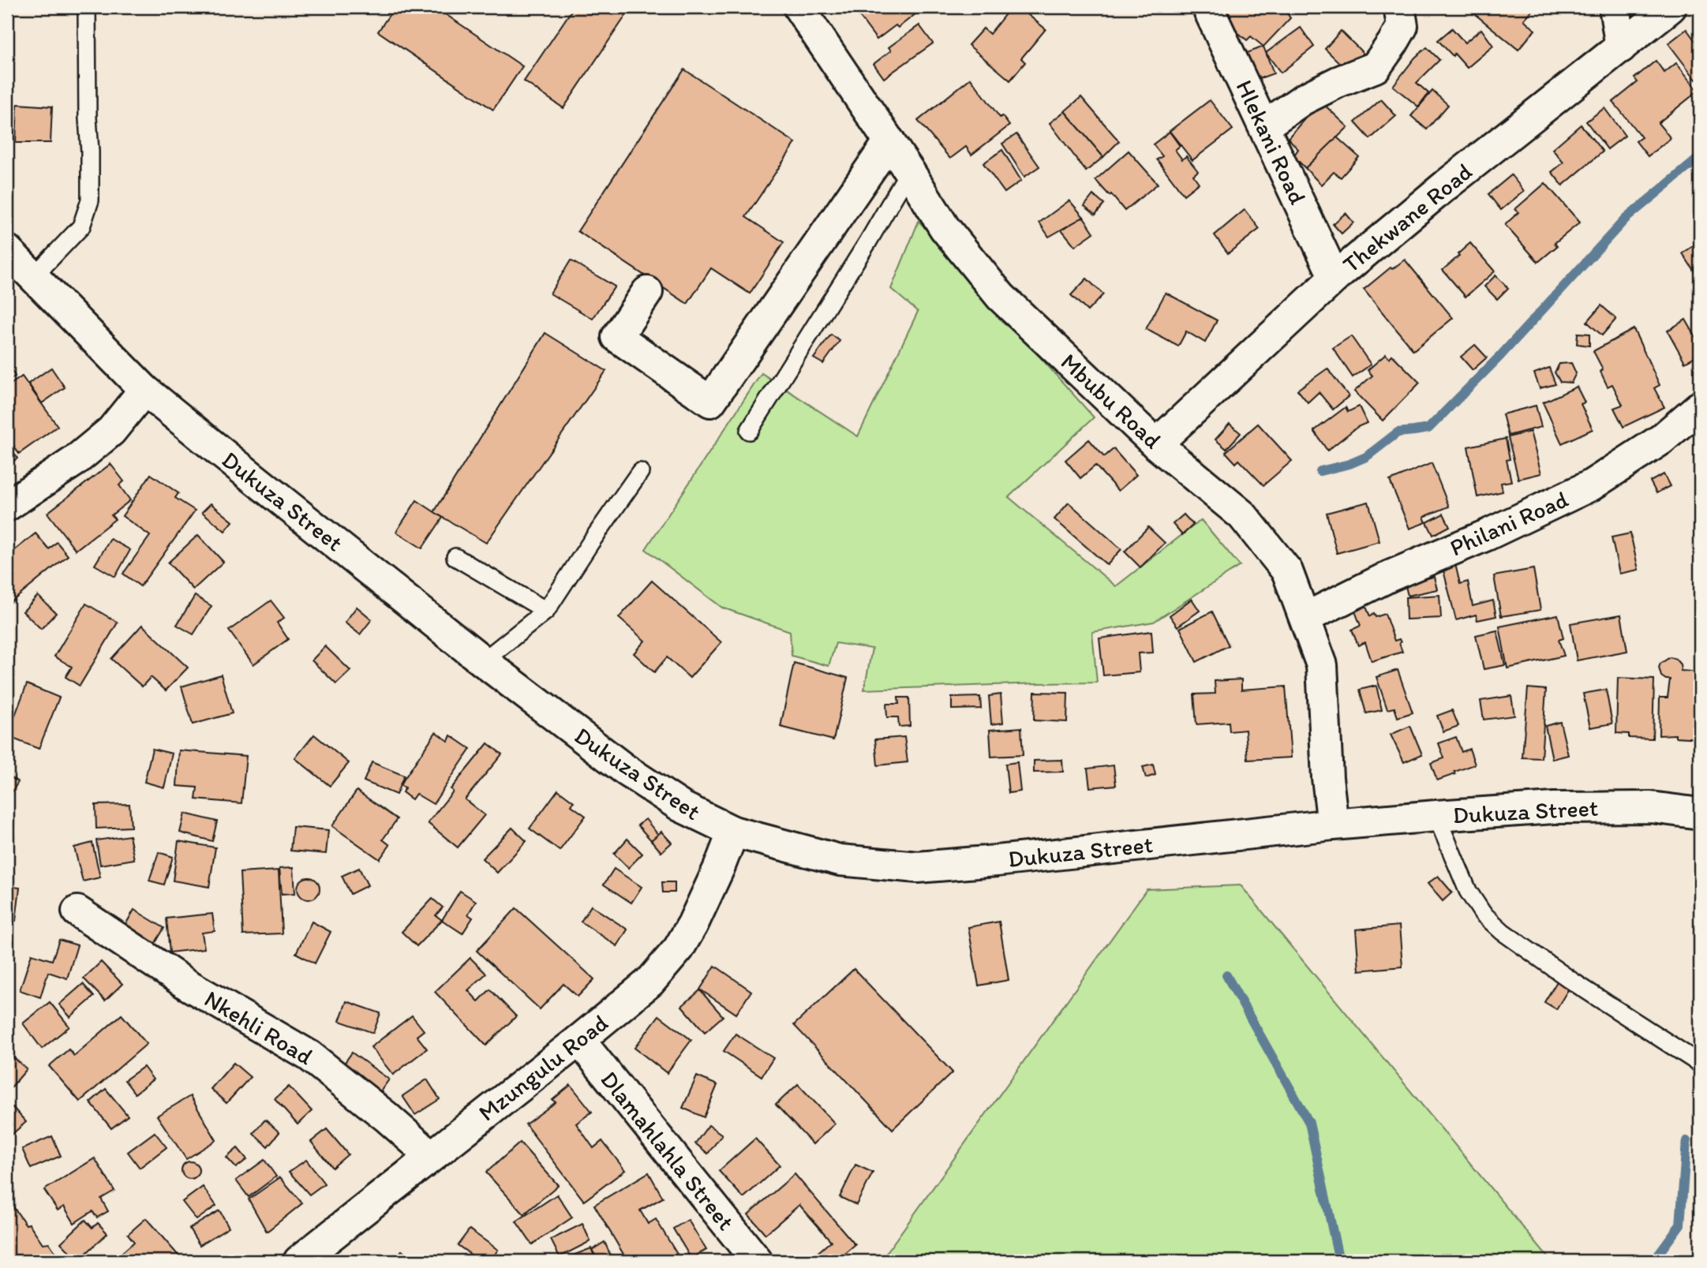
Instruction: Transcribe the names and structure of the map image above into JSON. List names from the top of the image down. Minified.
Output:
{"streets":{"street":["Hlekani Road","Thekwane Road","Mbubu Road","Dukuza Street","Philani Road","Nkehli Road","Mzungulu Road","Dlamahlahla Street"]},"crossings":[["Hlekani Road","Thekwane Road"],["Thekwane Road","Mbubu Road"],["Mbubu Road","Dukuza Street"],["Mbubu Road","Philani Road"],["Dukuza Street","Mzungulu Road"],["Nkehli Road","Mzungulu Road"],["Mzungulu Road","Dlamahlahla Street"]]}
